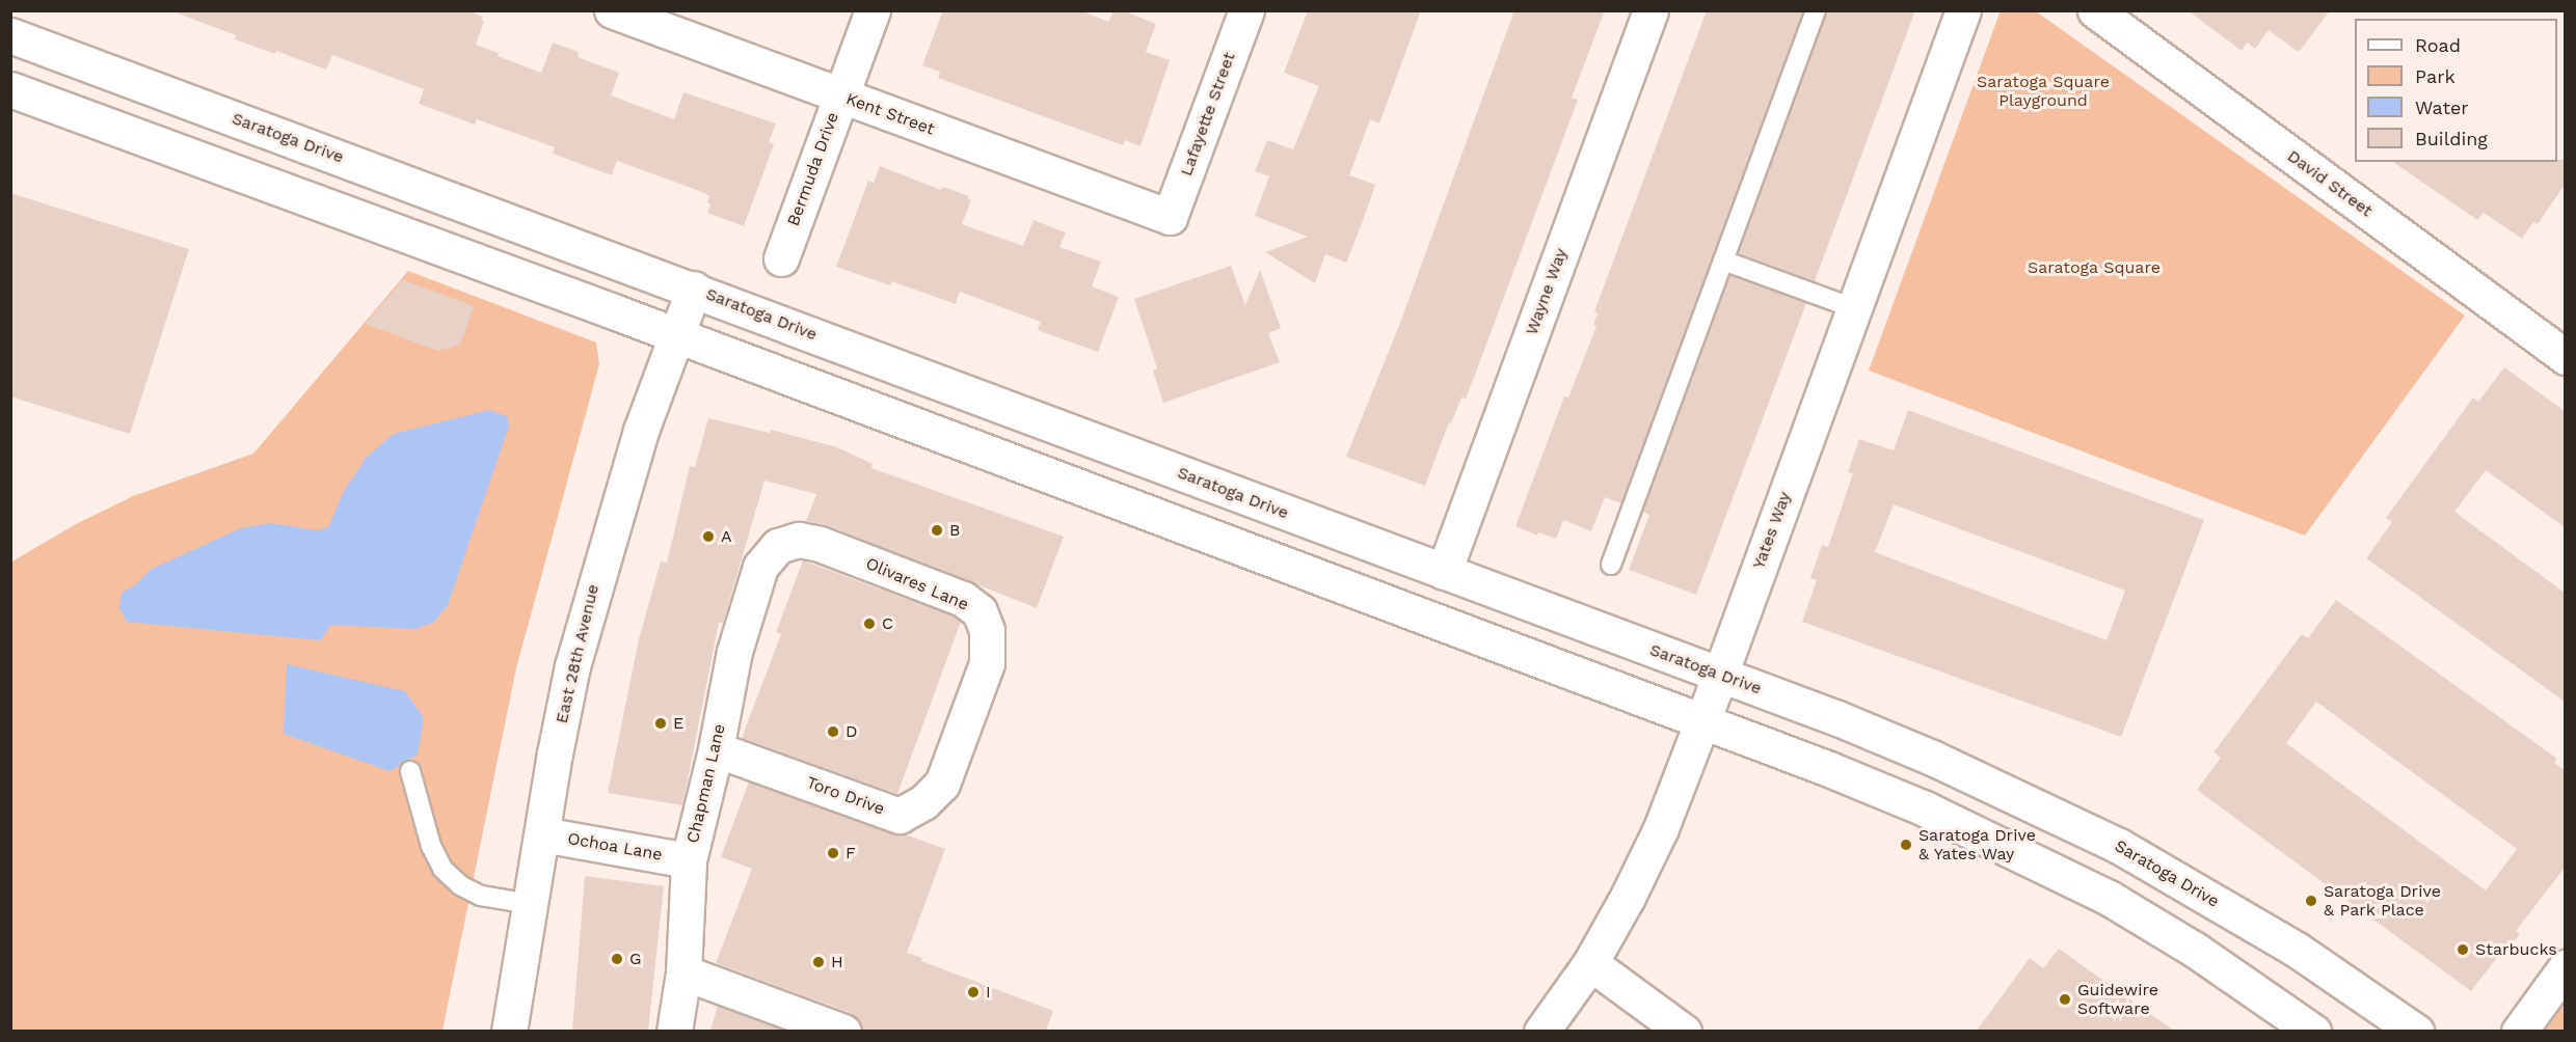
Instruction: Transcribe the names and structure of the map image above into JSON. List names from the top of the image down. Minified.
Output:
{"streets":{"street":["Kent Street","Lafayette Street","Saratoga Drive","Bermuda Drive","David Street","Wayne Way","Yates Way","Olivares Lane","East 28th Avenue","Chapman Lane","Toro Drive","Ochoa Lane"]},"crossings":[["Kent Street","Lafayette Street"],["Kent Street","Bermuda Drive"],["Saratoga Drive","Wayne Way"],["Saratoga Drive","Yates Way"],["Saratoga Drive","East 28th Avenue"],["Olivares Lane","Chapman Lane"],["Olivares Lane","Toro Drive"],["East 28th Avenue","Ochoa Lane"],["Chapman Lane","Toro Drive"],["Chapman Lane","Ochoa Lane"]],"parks":["Saratoga Square Playground","Saratoga Square"],"places":["B","A","C","E","D","Saratoga Drive & Yates Way","F","Saratoga Drive & Park Place","Starbucks","G","H","I","Guidewire Software"],"legend":["Road","Park","Water","Building"]}
